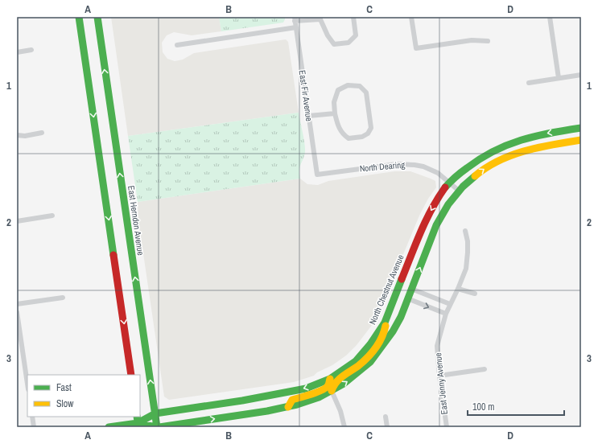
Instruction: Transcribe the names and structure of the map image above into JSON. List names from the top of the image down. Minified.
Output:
{"streets":{"main road":["East Herndon Avenue","North Chestnut Avenue"],"street":["East Fir Avenue","North Dearing","East Jenny Avenue"]},"crossings":[["East Fir Avenue","North Dearing"],["North Dearing","North Chestnut Avenue"],["East Herndon Avenue","North Chestnut Avenue"]],"legend":["Fast","Slow"],"scale_bar":"100 m","grid":{"columns":["A","B","C","D"],"rows":["1","2","3"]}}
